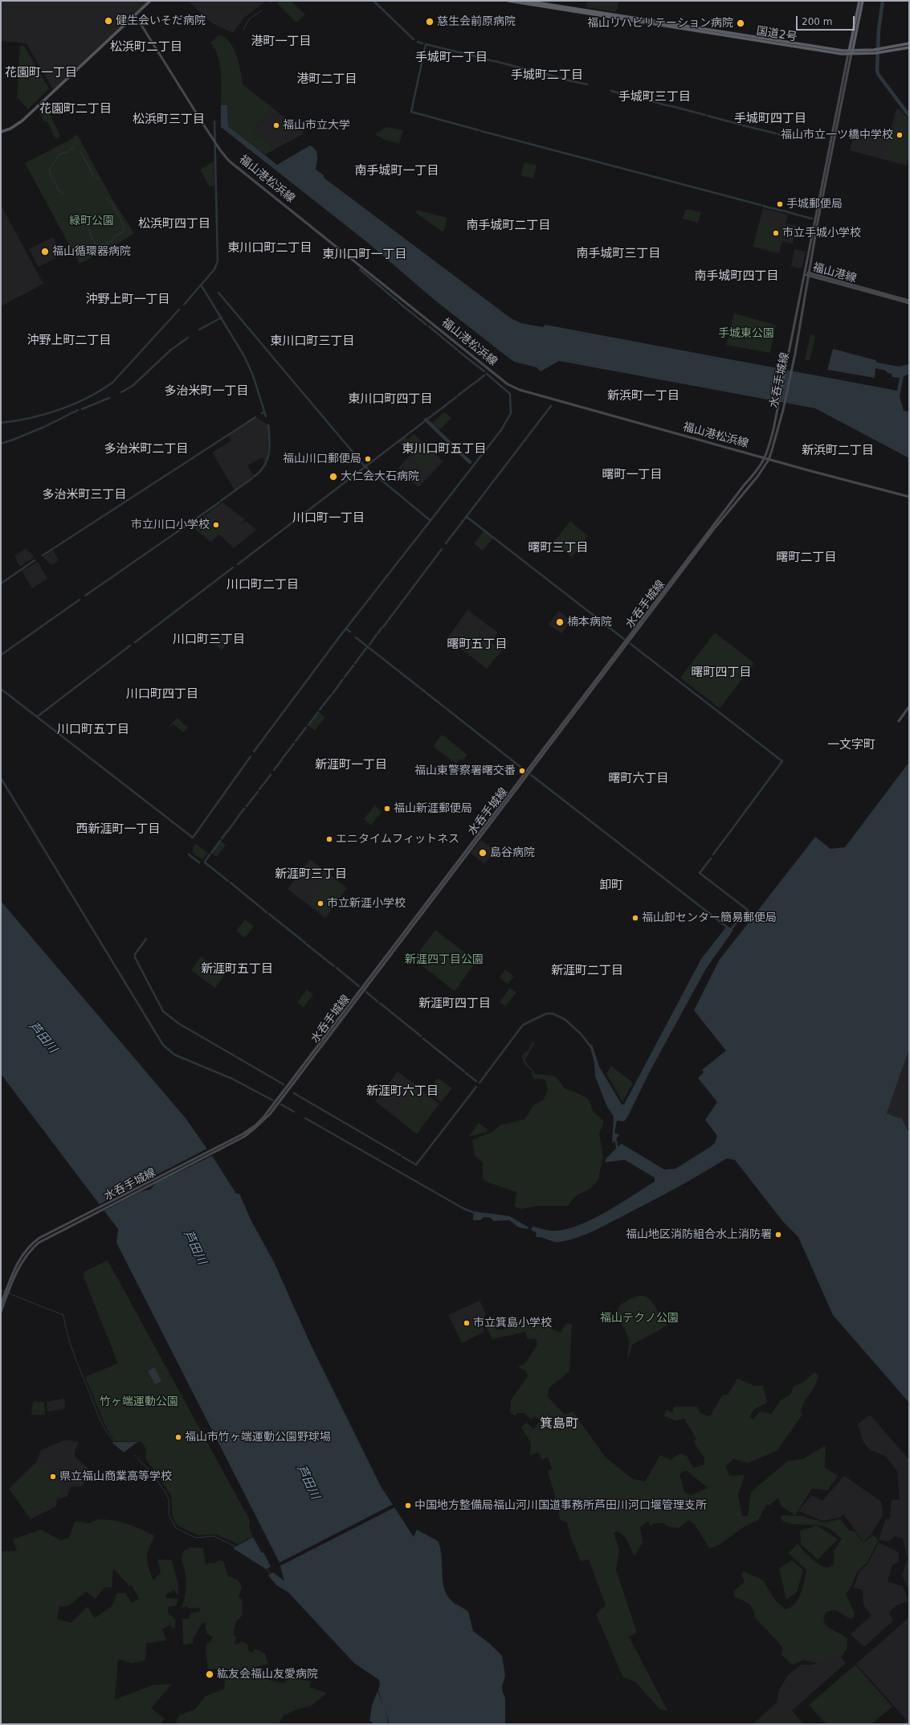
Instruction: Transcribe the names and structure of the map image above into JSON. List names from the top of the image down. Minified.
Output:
{"streets":{"highway":["国道2号"],"main road":["福山港松浜線","福山港線","水呑手城線"]},"crossings":[["国道2号","福山港線"],["福山港松浜線","水呑手城線"],["福山港線","水呑手城線"]],"districts":["港町一丁目","松浜町二丁目","手城町一丁目","花園町一丁目","手城町二丁目","港町二丁目","手城町三丁目","花園町二丁目","手城町四丁目","松浜町三丁目","南手城町一丁目","松浜町四丁目","南手城町二丁目","東川口町二丁目","南手城町三丁目","東川口町一丁目","南手城町四丁目","沖野上町一丁目","沖野上町二丁目","東川口町三丁目","多治米町一丁目","新浜町一丁目","東川口町四丁目","多治米町二丁目","東川口町五丁目","新浜町二丁目","曙町一丁目","多治米町三丁目","川口町一丁目","曙町三丁目","曙町二丁目","川口町二丁目","川口町三丁目","曙町五丁目","曙町四丁目","川口町四丁目","川口町五丁目","一文字町","新涯町一丁目","曙町六丁目","西新涯町一丁目","新涯町三丁目","卸町","新涯町五丁目","新涯町二丁目","新涯町四丁目","新涯町六丁目","箕島町"],"water":["芦田川"],"parks":["緑町公園","手城東公園","新涯四丁目公園","福山テクノ公園","竹ヶ端運動公園"],"places":["健生会いそだ病院","慈生会前原病院","福山リハビリテーション病院","福山市立大学","福山市立一ツ橋中学校","手城郵便局","市立手城小学校","福山循環器病院","福山川口郵便局","大仁会大石病院","市立川口小学校","楠本病院","福山東警察署曙交番","福山新涯郵便局","エニタイムフィットネス","島谷病院","市立新涯小学校","福山卸センター簡易郵便局","福山地区消防組合水上消防署","市立箕島小学校","福山市竹ヶ端運動公園野球場","県立福山商業高等学校","中国地方整備局福山河川国道事務所芦田川河口堰管理支所","紘友会福山友愛病院"],"scale_bar":"200 m"}
